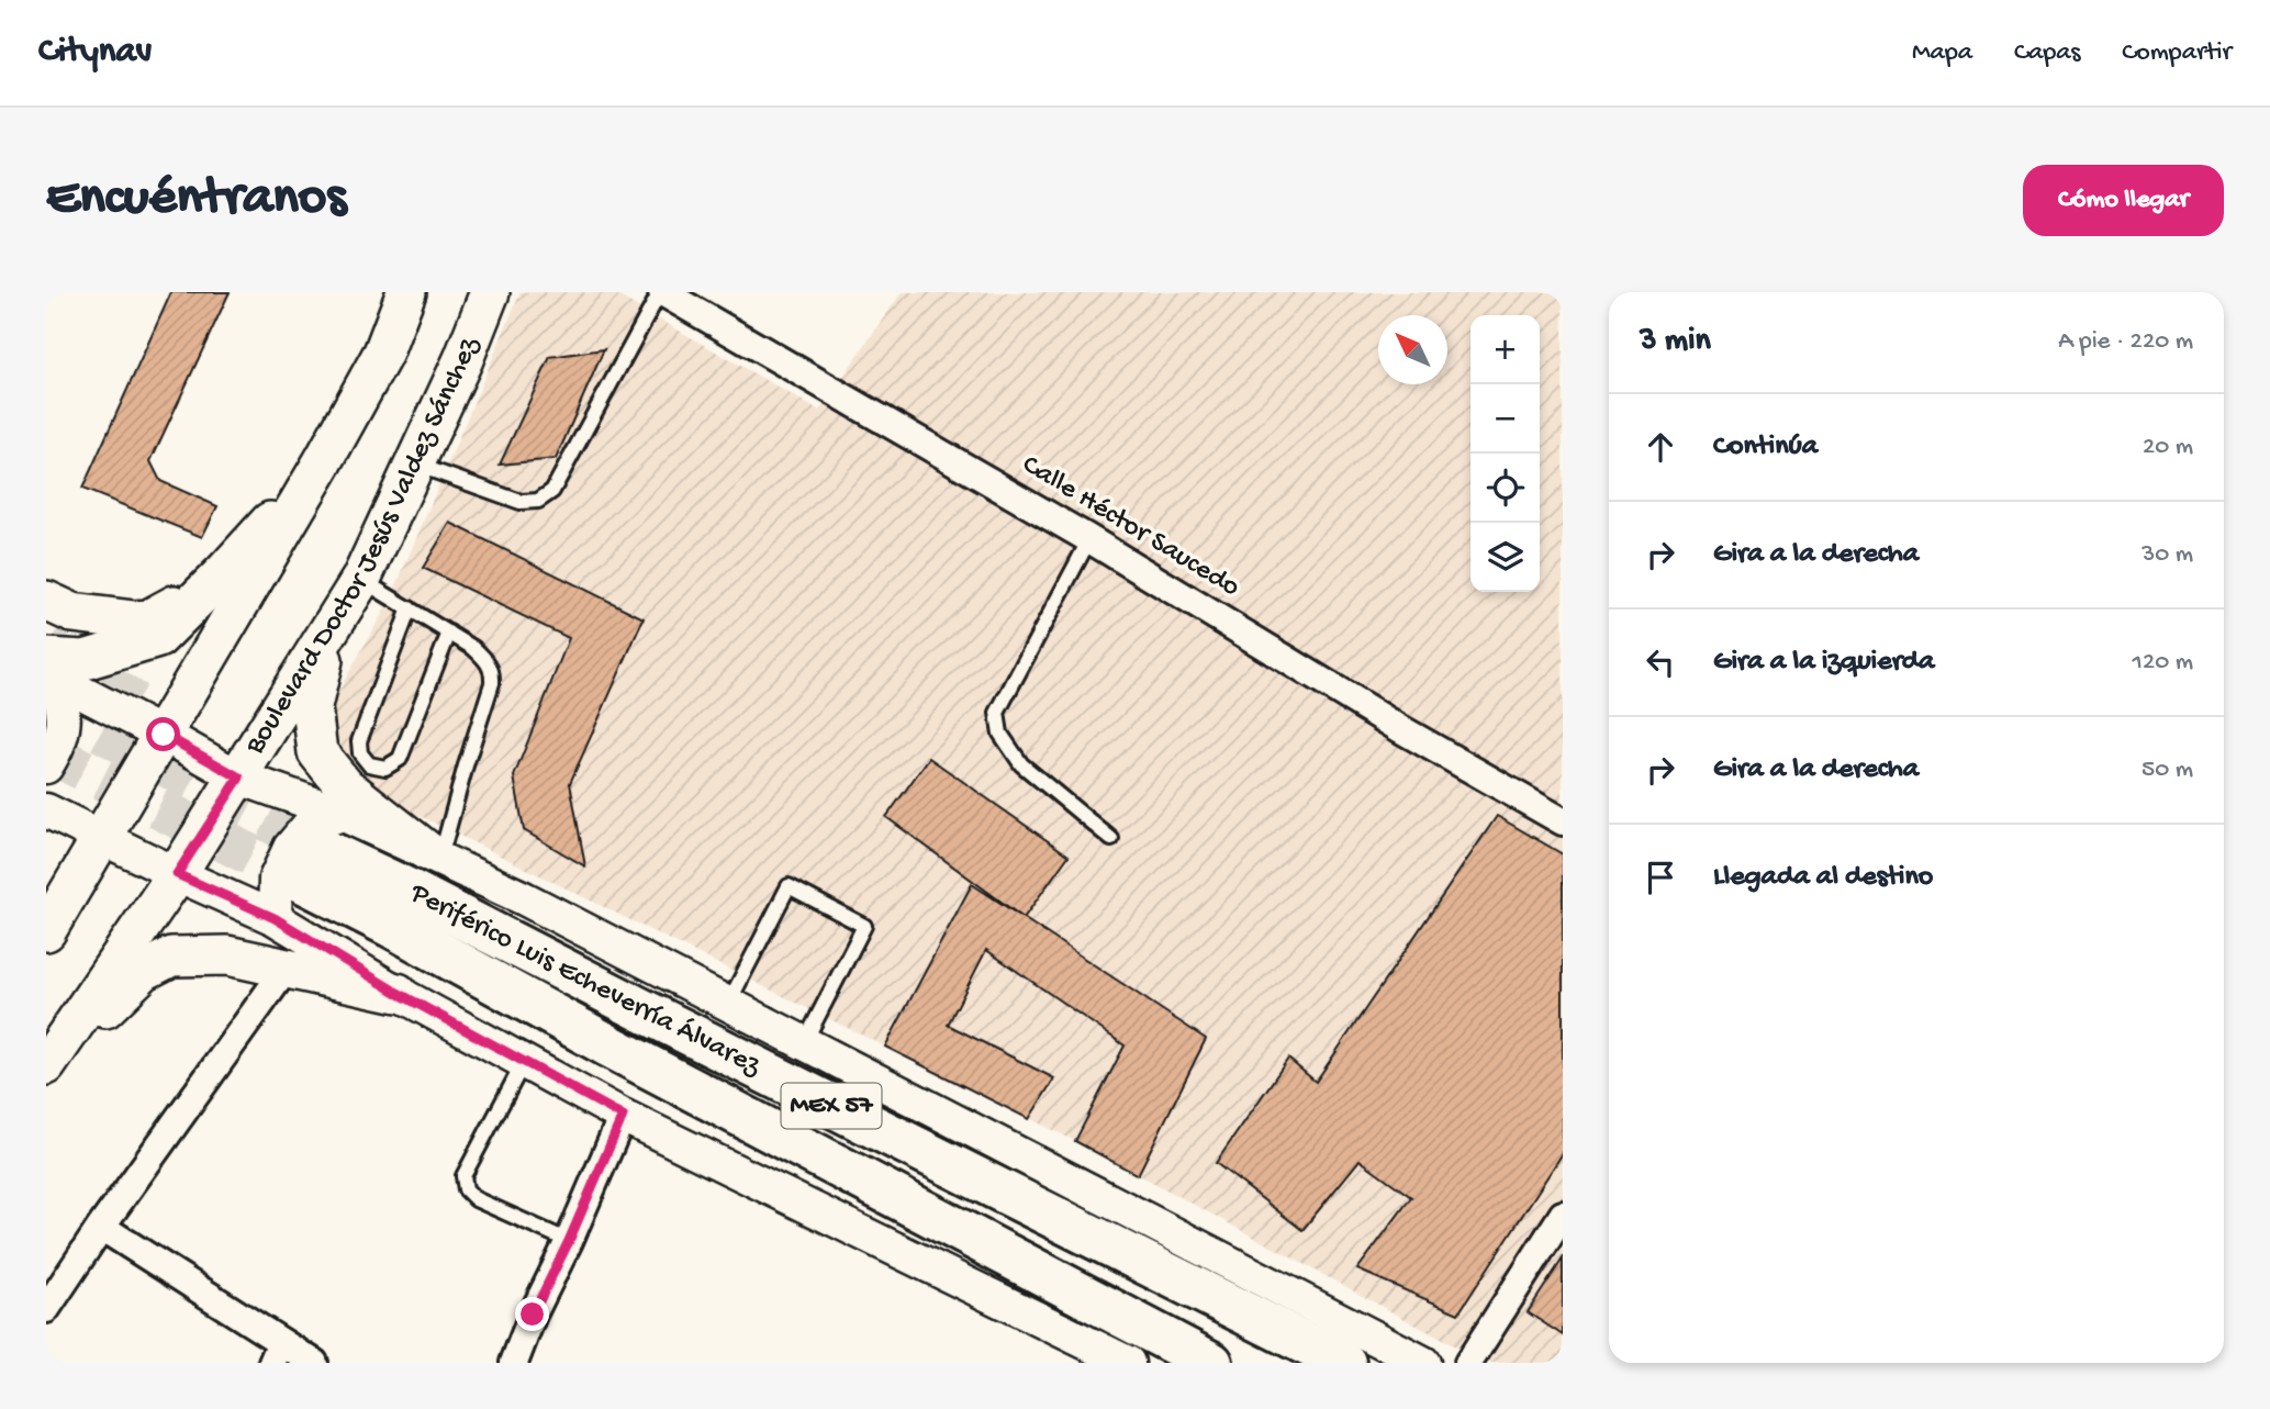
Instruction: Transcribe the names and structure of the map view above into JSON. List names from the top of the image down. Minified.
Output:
{"streets":{"highway":["Periférico Luis Echeverría Álvarez","MEX 57"],"main road":["Boulevard Doctor Jesús Valdez Sánchez"],"street":["Calle Héctor Saucedo"]},"north":"top left","page":{"header":"Citynav","nav":["Mapa","Capas","Compartir"],"buttons":"Cómo llegar","title":"Encuéntranos","heading":["3 min","A pie · 220 m"],"map_buttons":["+","−"],"list":[["Continúa","20 m"],["Gira a la derecha","30 m"],["Gira a la izquierda","120 m"],["Gira a la derecha","50 m"],"Llegada al destino"]}}
